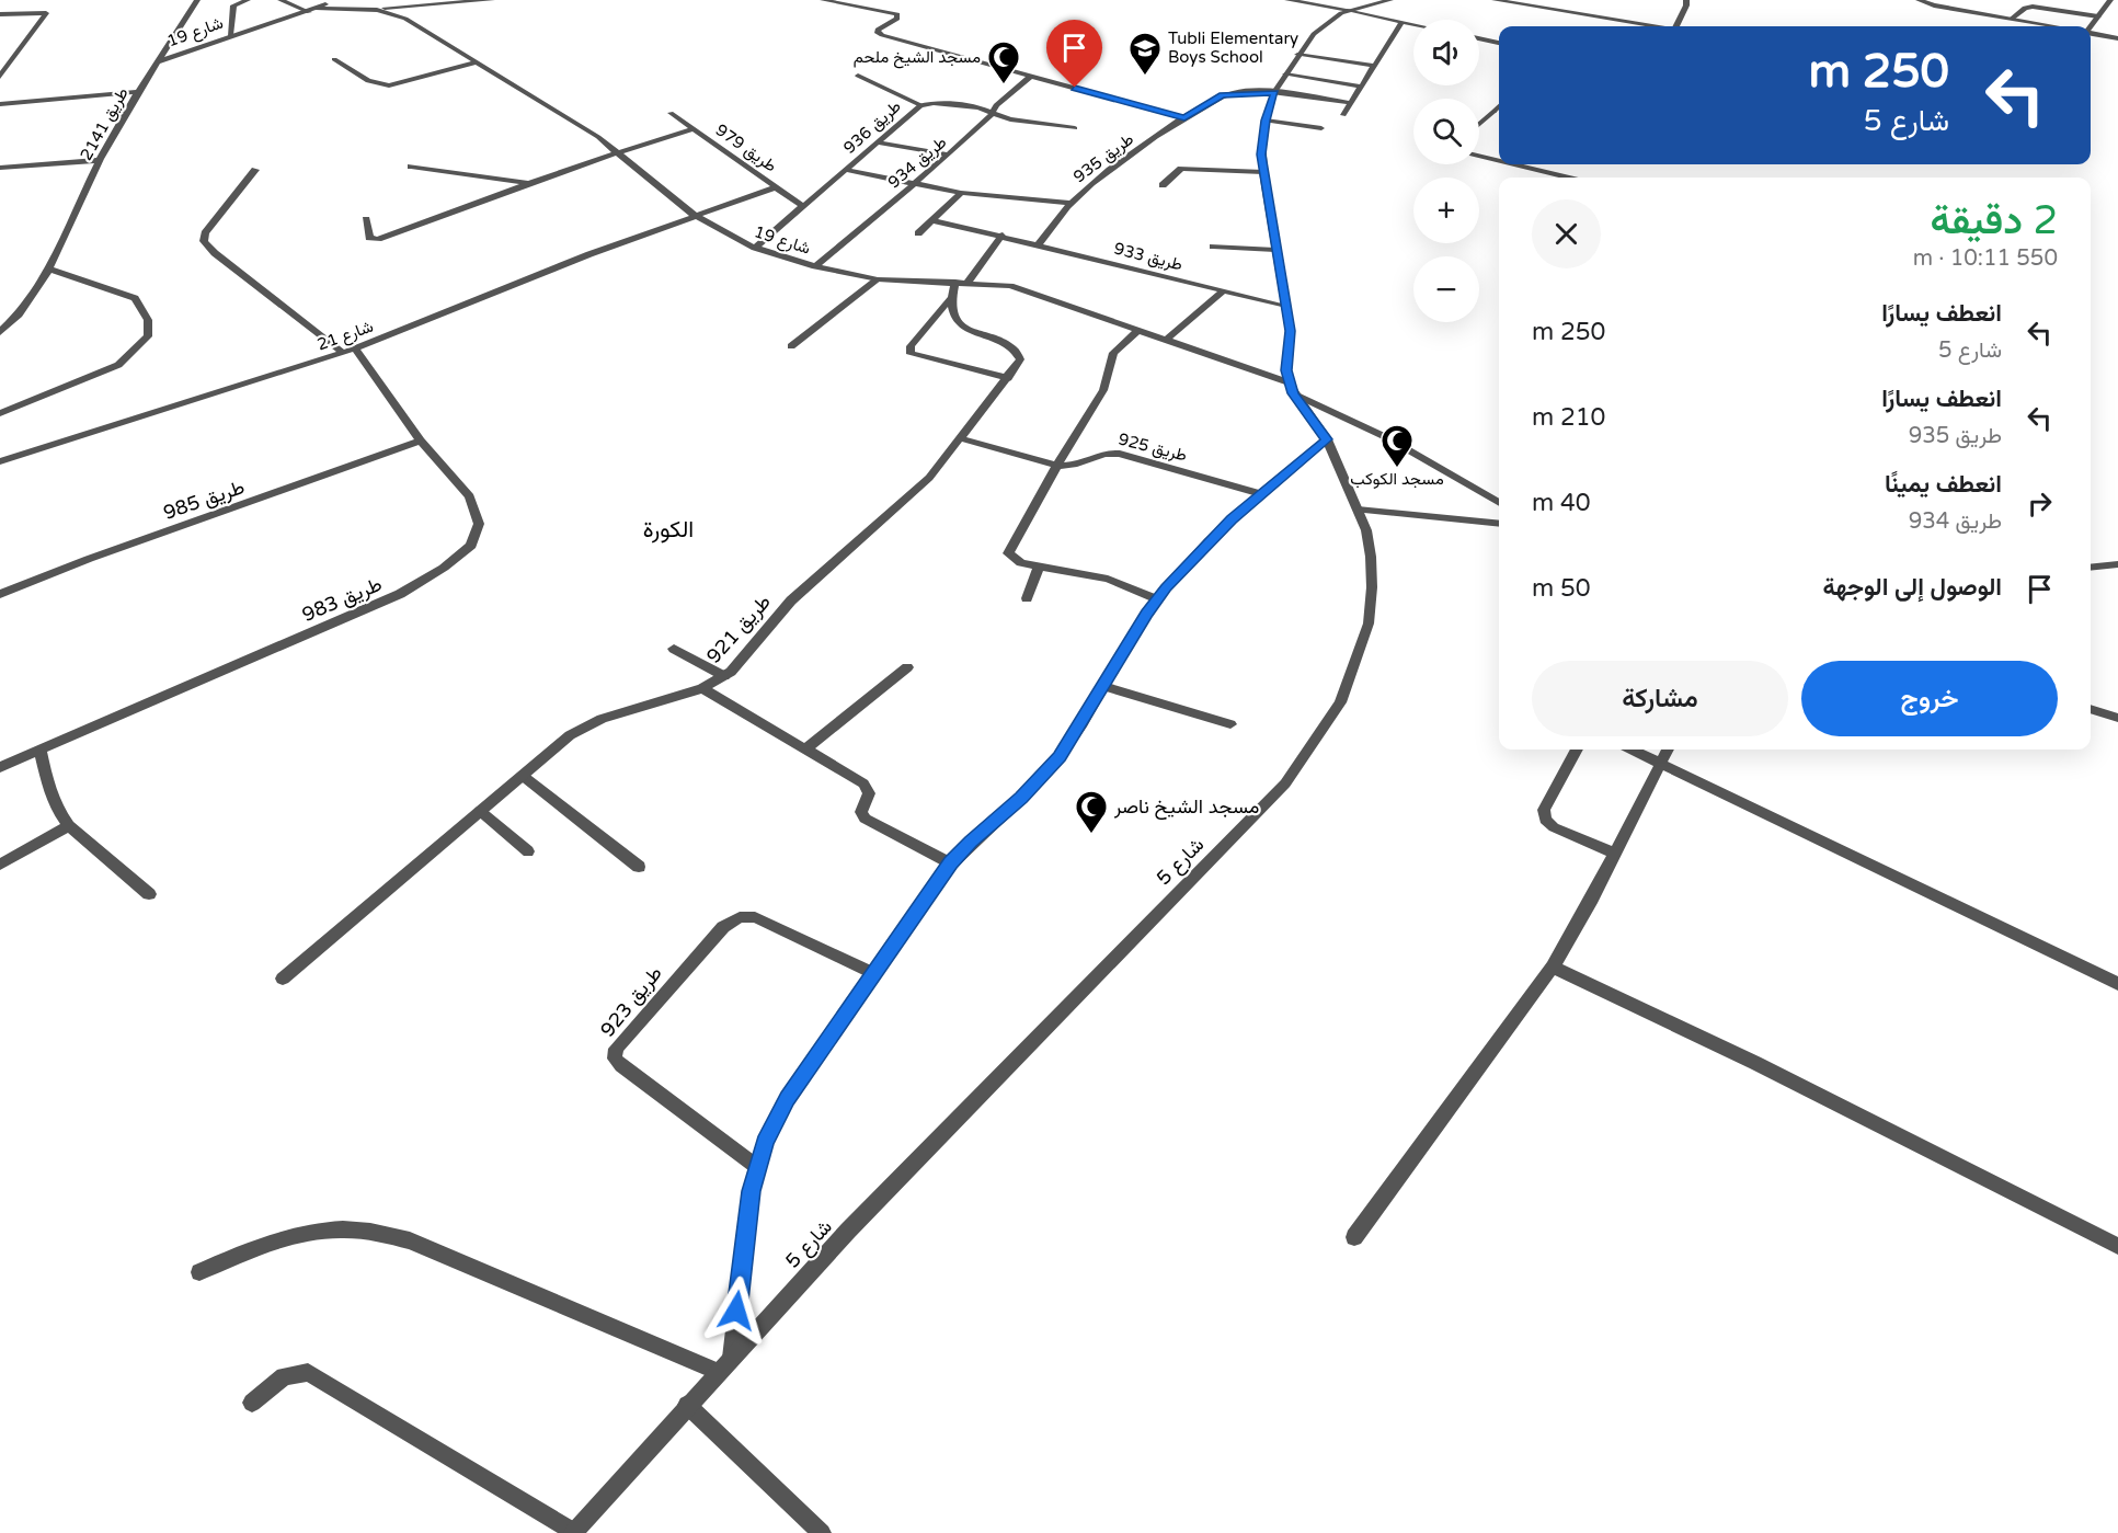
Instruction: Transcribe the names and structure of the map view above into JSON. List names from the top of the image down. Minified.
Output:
{"streets":{"street":["شارع 19","طريق 2141","طريق 936","طريق 979","طريق 935","طريق 934","طريق 933","شارع 21","طريق 925","طريق 985","طريق 983","طريق 921","شارع 5","طريق 923"]},"crossings":[["شارع 19","طريق 2141"],["شارع 19","طريق 936"],["شارع 19","طريق 934"],["شارع 19","شارع 21"],["شارع 19","شارع 5"],["طريق 936","طريق 979"],["طريق 936","طريق 934"],["طريق 979","شارع 21"],["طريق 935","طريق 933"],["شارع 21","طريق 983"],["طريق 925","طريق 921"],["طريق 985","طريق 983"]],"districts":["الكورة"],"places":{"school or university":["Tubli Elementary Boys School"],"mosque":["مسجد الشيخ ملحم","مسجد الكوكب","مسجد الشيخ ناصر"]},"page":{"map_buttons":["+","−"],"turn":["250 m","شارع 5"],"heading":["2 دقيقة","550 m · 10:11"],"list":[{"name":"انعطف يسارًا","note":"شارع 5","value":"250 m"},{"name":"انعطف يسارًا","note":"طريق 935","value":"210 m"},{"name":"انعطف يمينًا","note":"طريق 934","value":"40 m"},{"name":"الوصول إلى الوجهة","value":"50 m"}],"buttons":["خروج","مشاركة"]}}
